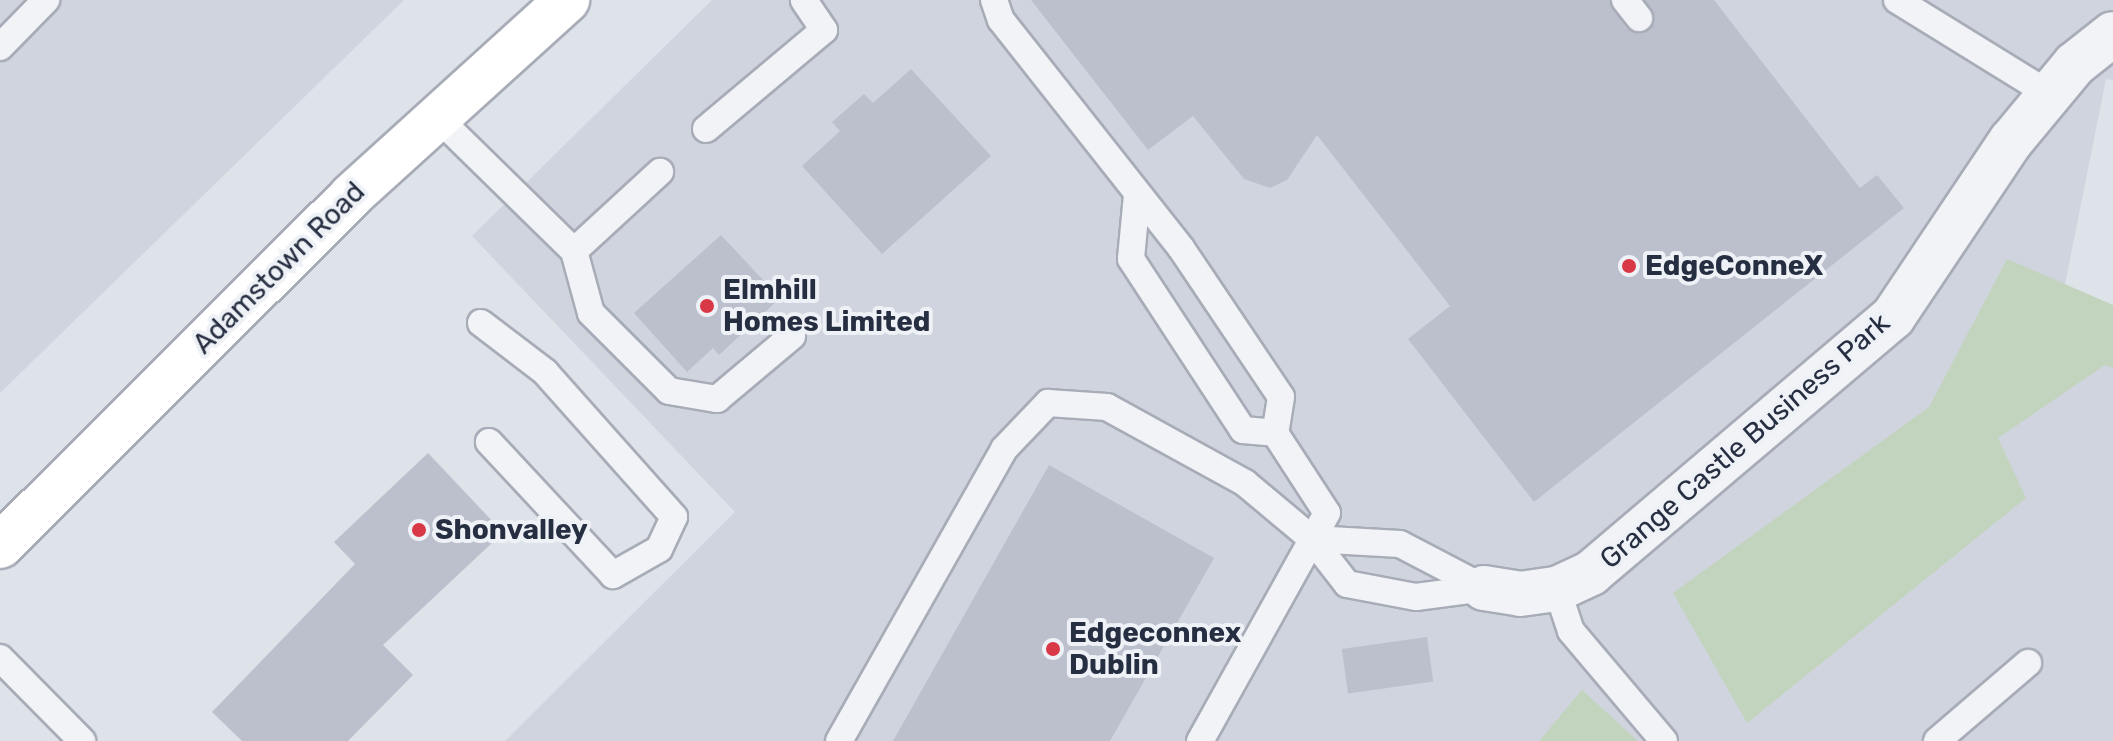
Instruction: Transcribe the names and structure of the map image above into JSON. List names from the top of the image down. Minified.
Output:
{"streets":{"main road":["Adamstown Road"],"street":["Grange Castle Business Park"]},"places":["EdgeConneX","Elmhill Homes Limited","Shonvalley","Edgeconnex Dublin"]}
